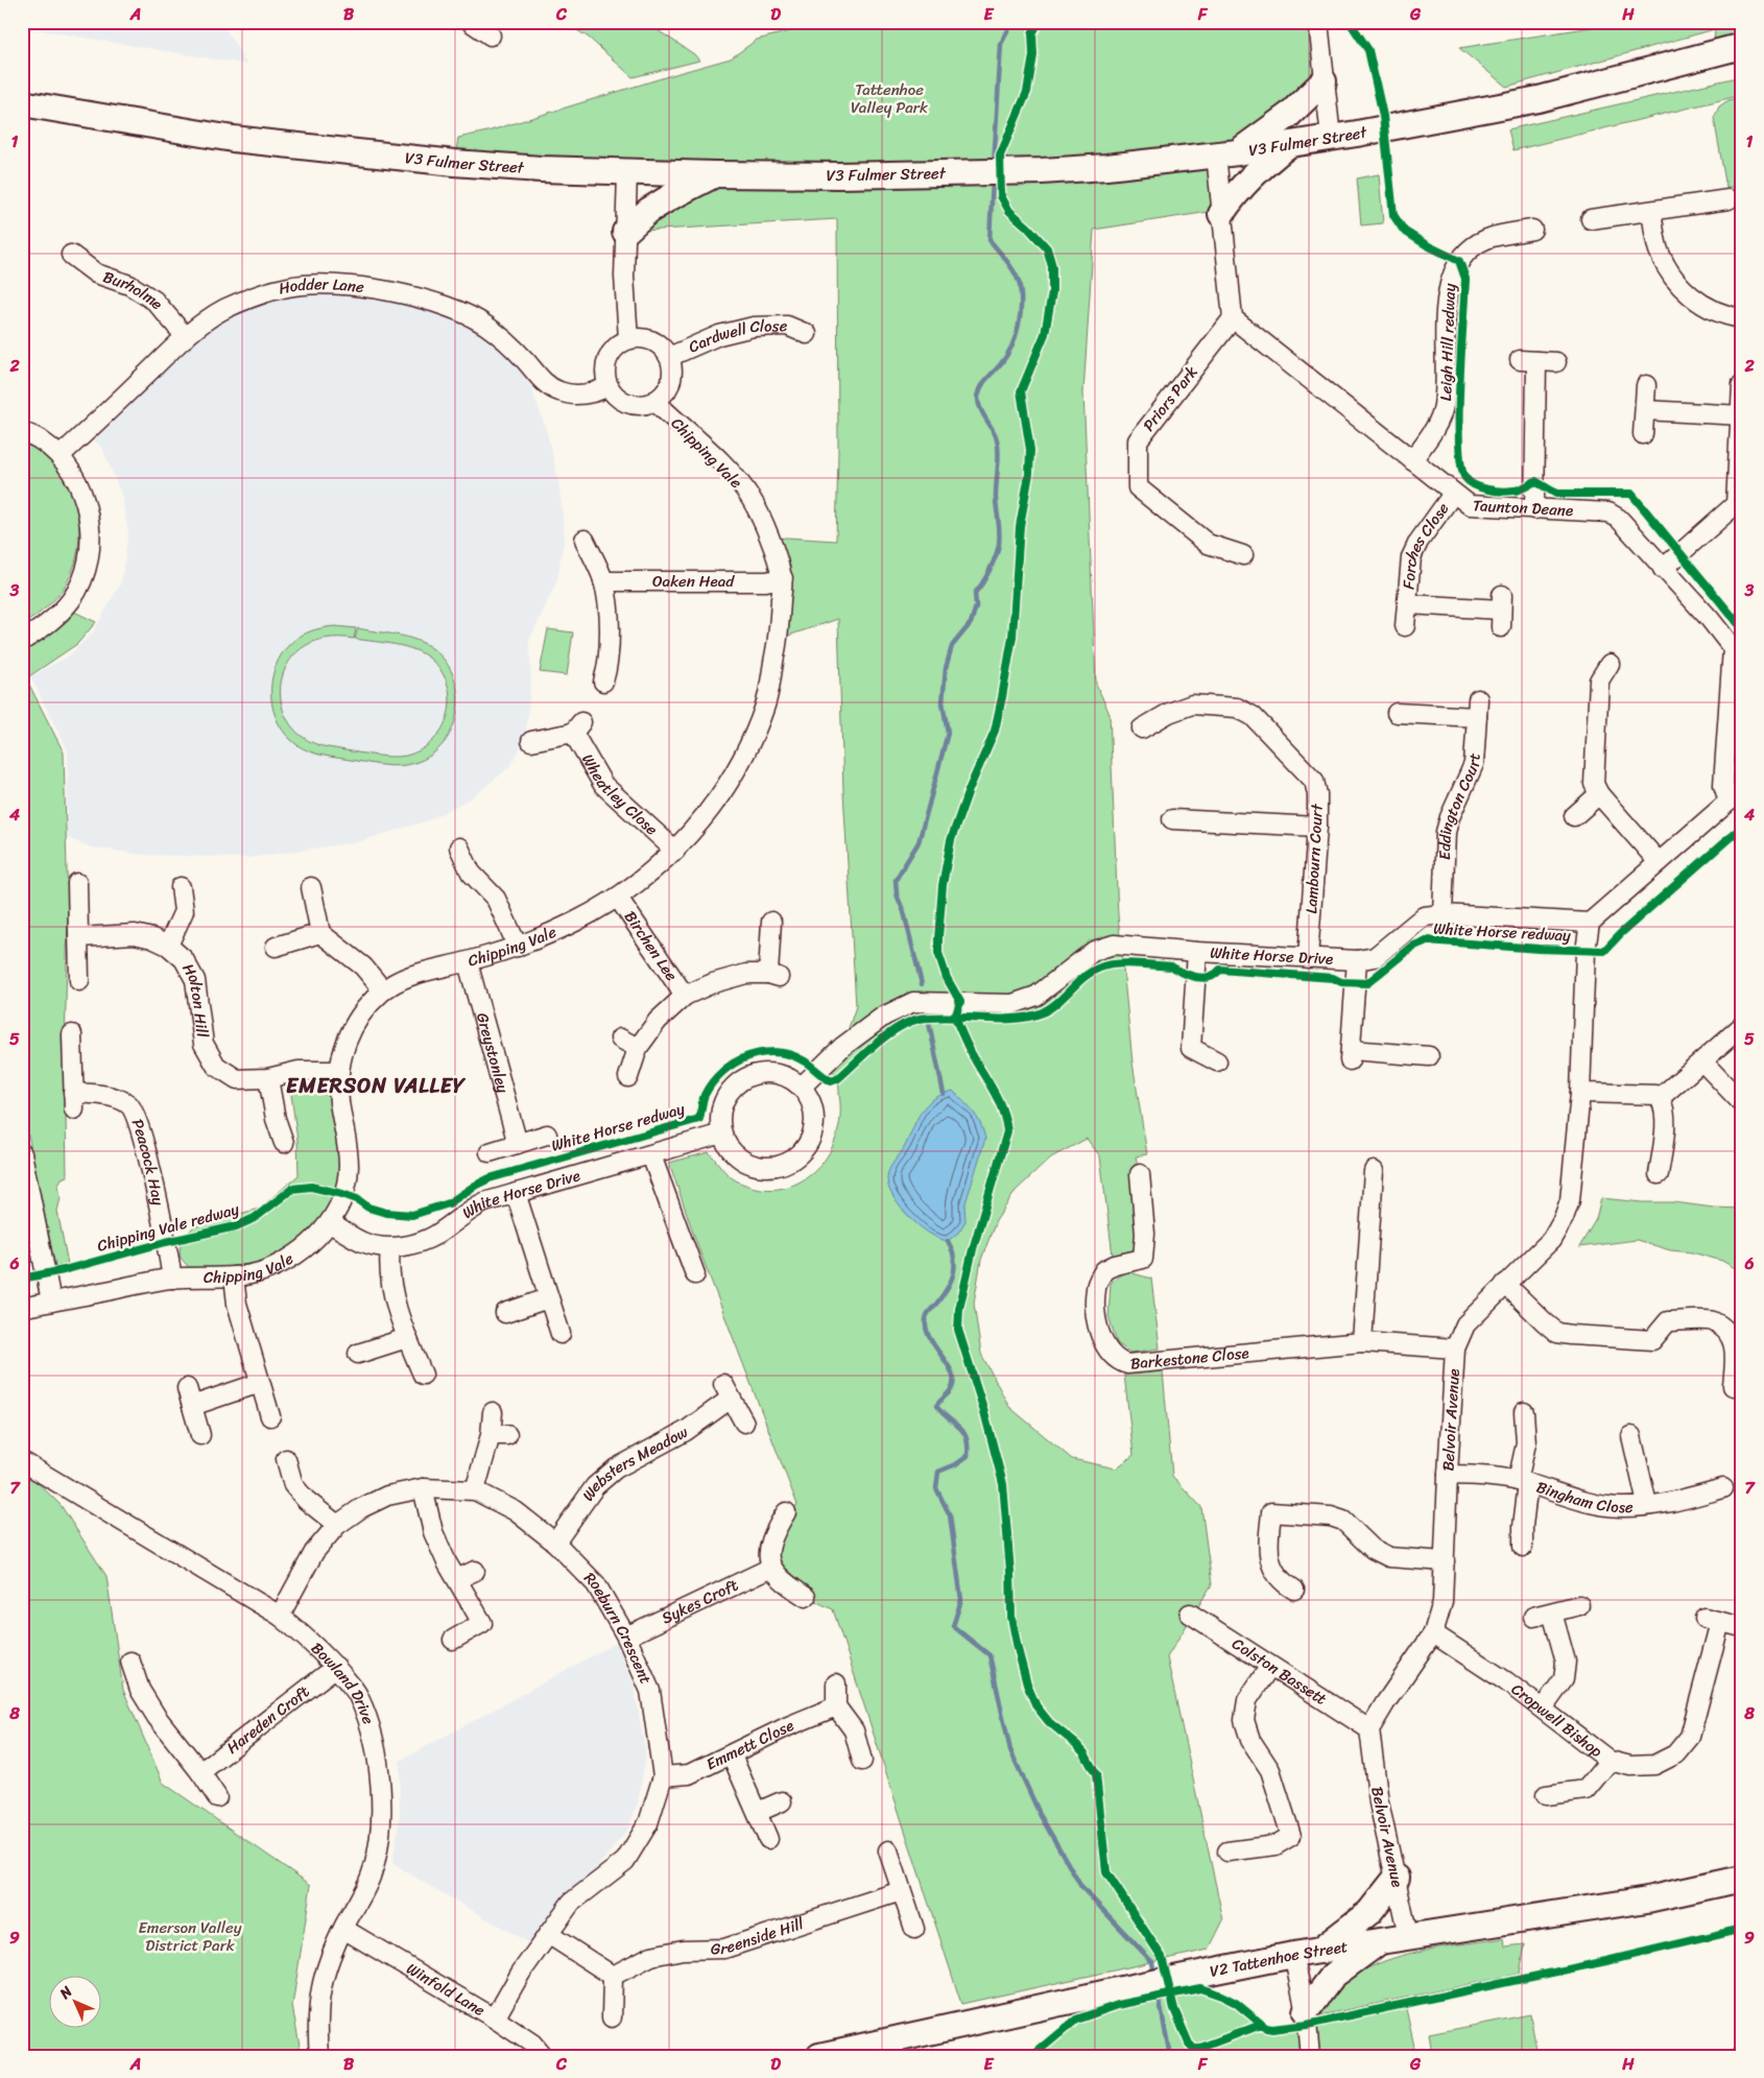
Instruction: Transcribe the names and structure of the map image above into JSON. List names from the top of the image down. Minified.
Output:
{"streets":{"street":["V3 Fulmer Street","Hodder Lane","Burholme","Cardwell Close","Priors Park","Chipping Vale","Taunton Deane","Forches Close","Oaken Head","Wheatley Close","Eddington Court","Lambourn Court","Birchen Lee","White Horse Drive","Holton Hill","Greystonley","Peacock Hay","Barkestone Close","Belvoir Avenue","Websters Meadow","Bingham Close","Sykes Croft","Roeburn Crescent","Colston Bassett","Bowland Drive","Hareden Croft","Cropwell Bishop","Emmett Close","Greenside Hill","V2 Tattenhoe Street","Winfold Lane"],"cycle path":["Leigh Hill redway","White Horse redway"]},"crossings":[["Hodder Lane","Burholme"],["Hodder Lane","Cardwell Close"],["Hodder Lane","Chipping Vale"],["Cardwell Close","Chipping Vale"],["Priors Park","Taunton Deane"],["Chipping Vale","Oaken Head"],["Chipping Vale","Wheatley Close"],["Chipping Vale","Birchen Lee"],["Chipping Vale","White Horse Drive"],["Chipping Vale","Holton Hill"],["Chipping Vale","Greystonley"],["Chipping Vale","Peacock Hay"],["Taunton Deane","Forches Close"],["Eddington Court","White Horse Drive"],["Lambourn Court","White Horse Drive"],["White Horse Drive","Belvoir Avenue"],["Barkestone Close","Belvoir Avenue"],["Belvoir Avenue","Bingham Close"],["Belvoir Avenue","Colston Bassett"],["Belvoir Avenue","Cropwell Bishop"],["Belvoir Avenue","V2 Tattenhoe Street"],["Websters Meadow","Roeburn Crescent"],["Sykes Croft","Roeburn Crescent"],["Roeburn Crescent","Bowland Drive"],["Roeburn Crescent","Emmett Close"],["Roeburn Crescent","Winfold Lane"],["Bowland Drive","Hareden Croft"],["Bowland Drive","Winfold Lane"]],"districts":["EMERSON VALLEY"],"parks":["Tattenhoe Valley Park","Emerson Valley District Park"],"north":"top left","grid":{"columns":["A","B","C","D","E","F","G","H"],"rows":["1","2","3","4","5","6","7","8","9"]}}
